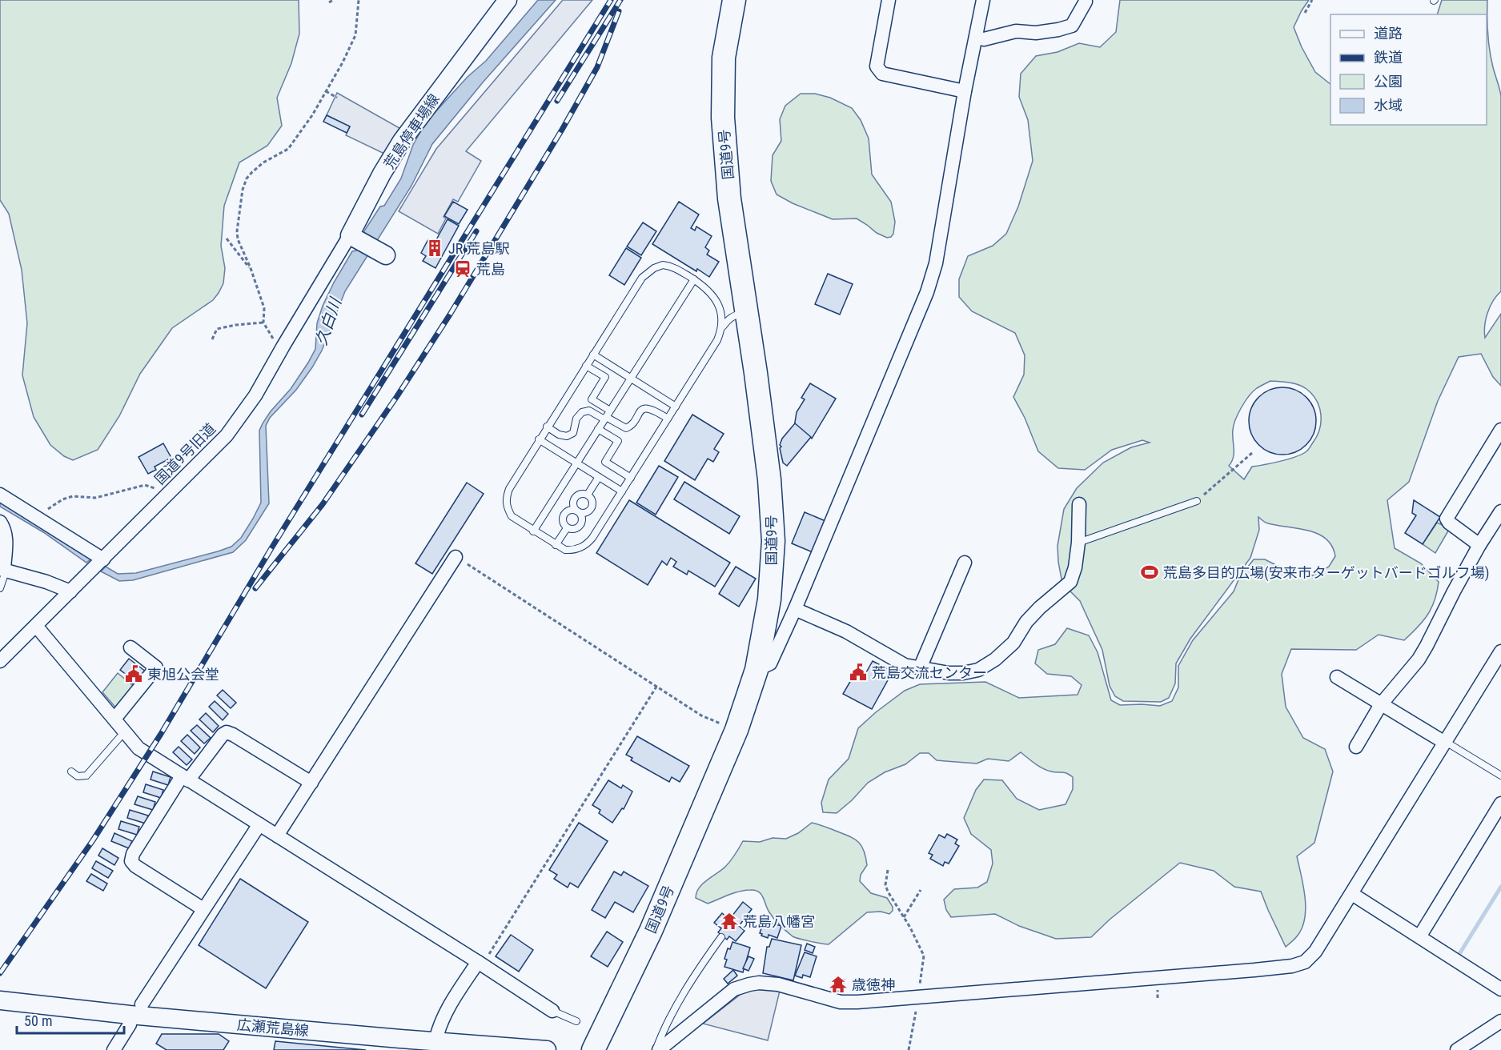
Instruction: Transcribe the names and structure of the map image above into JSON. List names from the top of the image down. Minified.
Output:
{"streets":{"highway":["国道9号"],"main road":["荒島停車場線","広瀬荒島線"],"street":["国道9号旧道"]},"crossings":[["荒島停車場線","国道9号旧道"]],"water":["久白川"],"places":{"building":["JR 荒島駅"],"station":["荒島"],"sports":["荒島多目的広場(安来市ターゲットバードゴルフ場)"],"public building":["荒島交流センター","東旭公会堂"],"temple":["荒島八幡宮","歳徳神"]},"legend":["道路","鉄道","公園","水域"],"scale_bar":"50 m"}
